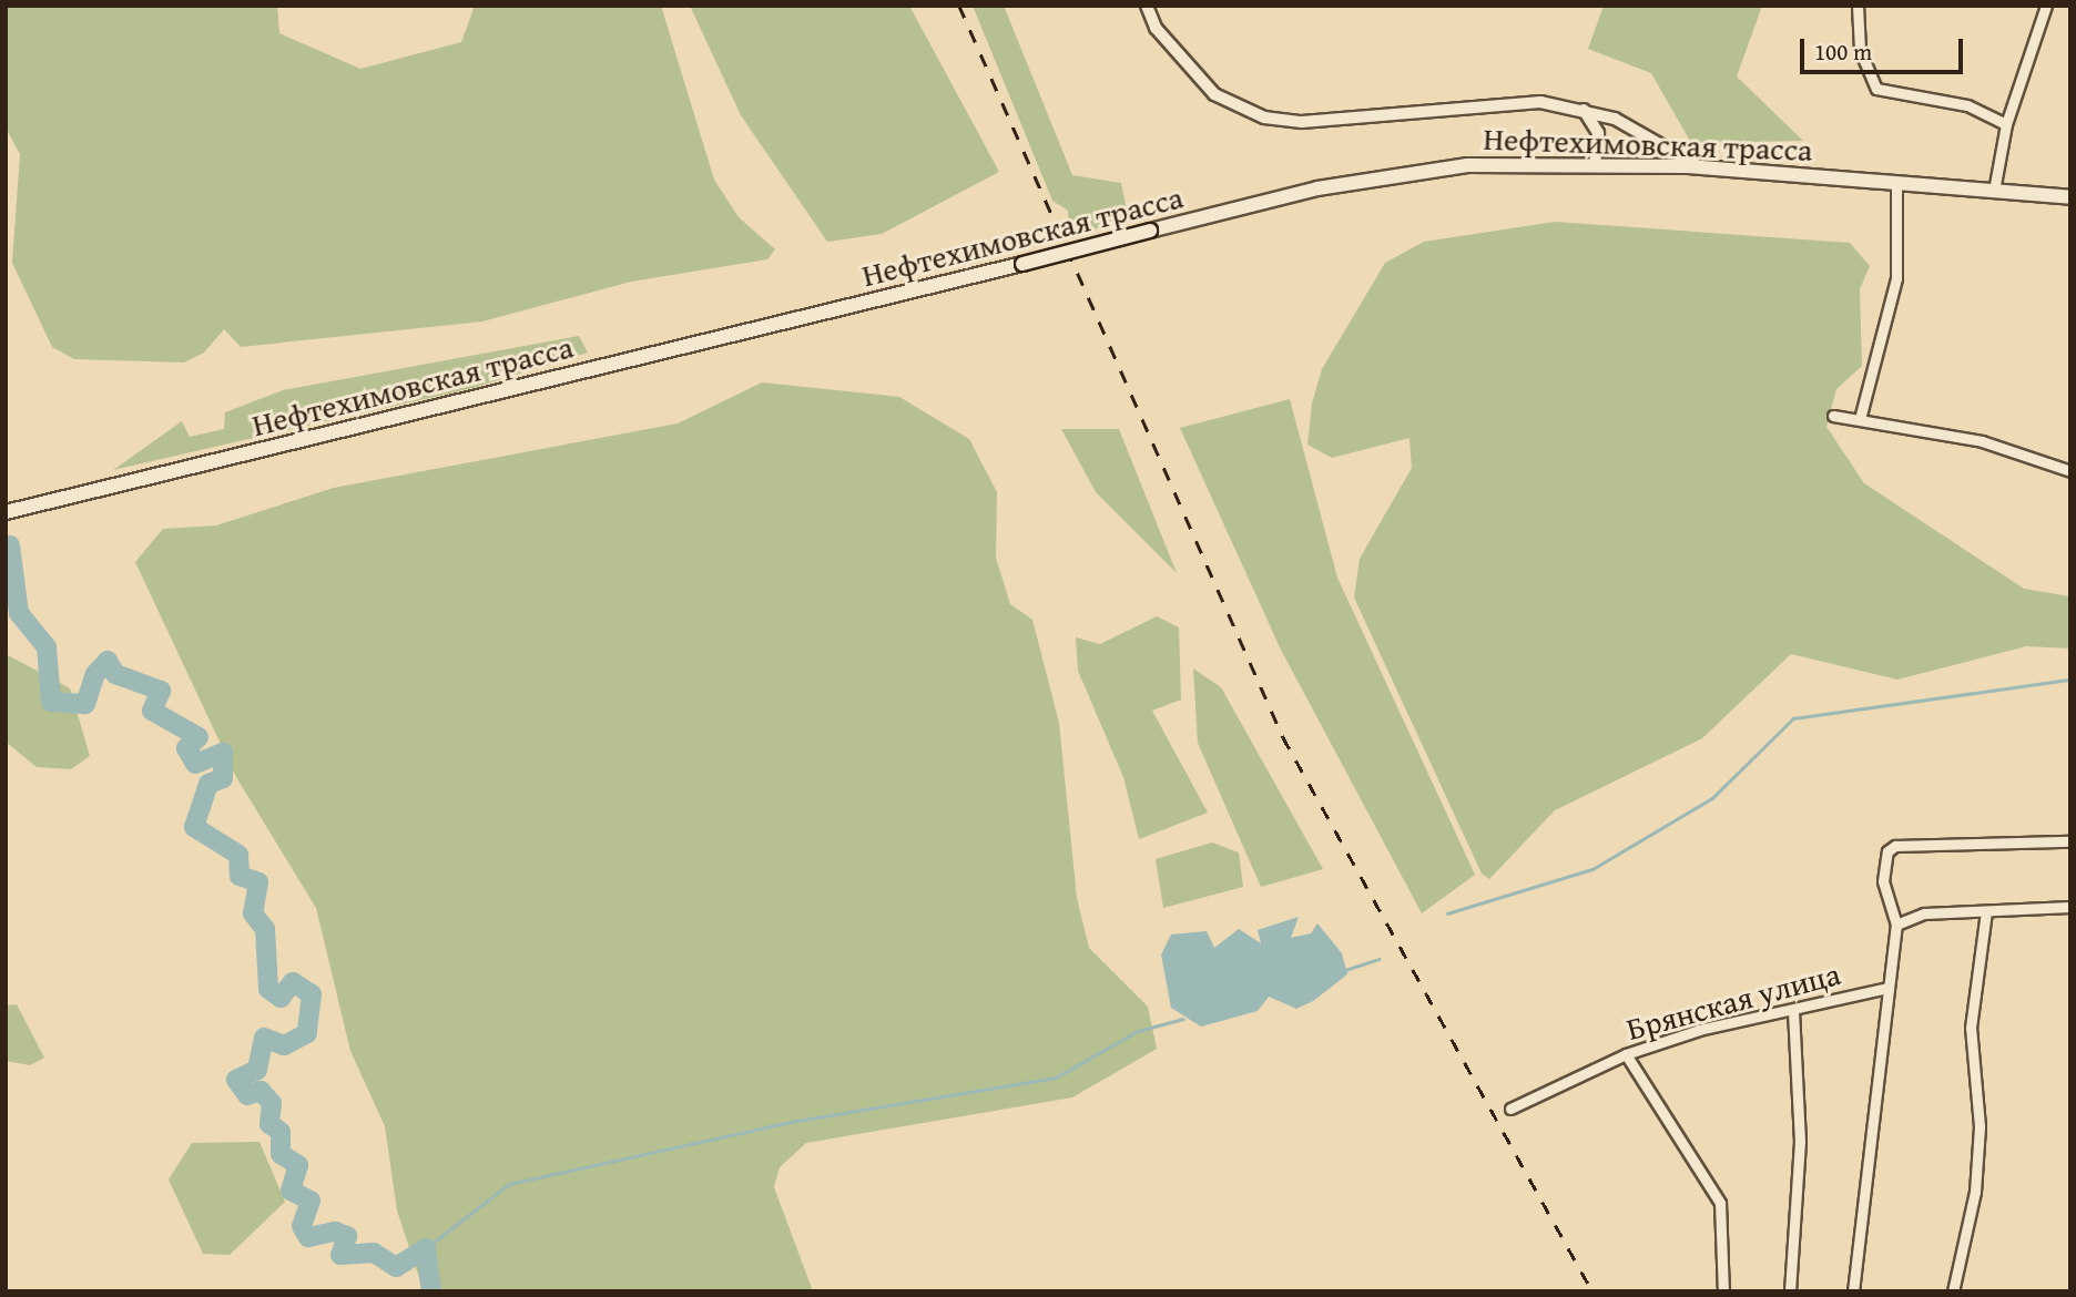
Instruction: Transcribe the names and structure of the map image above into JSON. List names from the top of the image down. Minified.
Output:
{"streets":{"main road":["Нефтехимовская трасса"],"street":["Брянская улица"]},"scale_bar":"100 m"}
